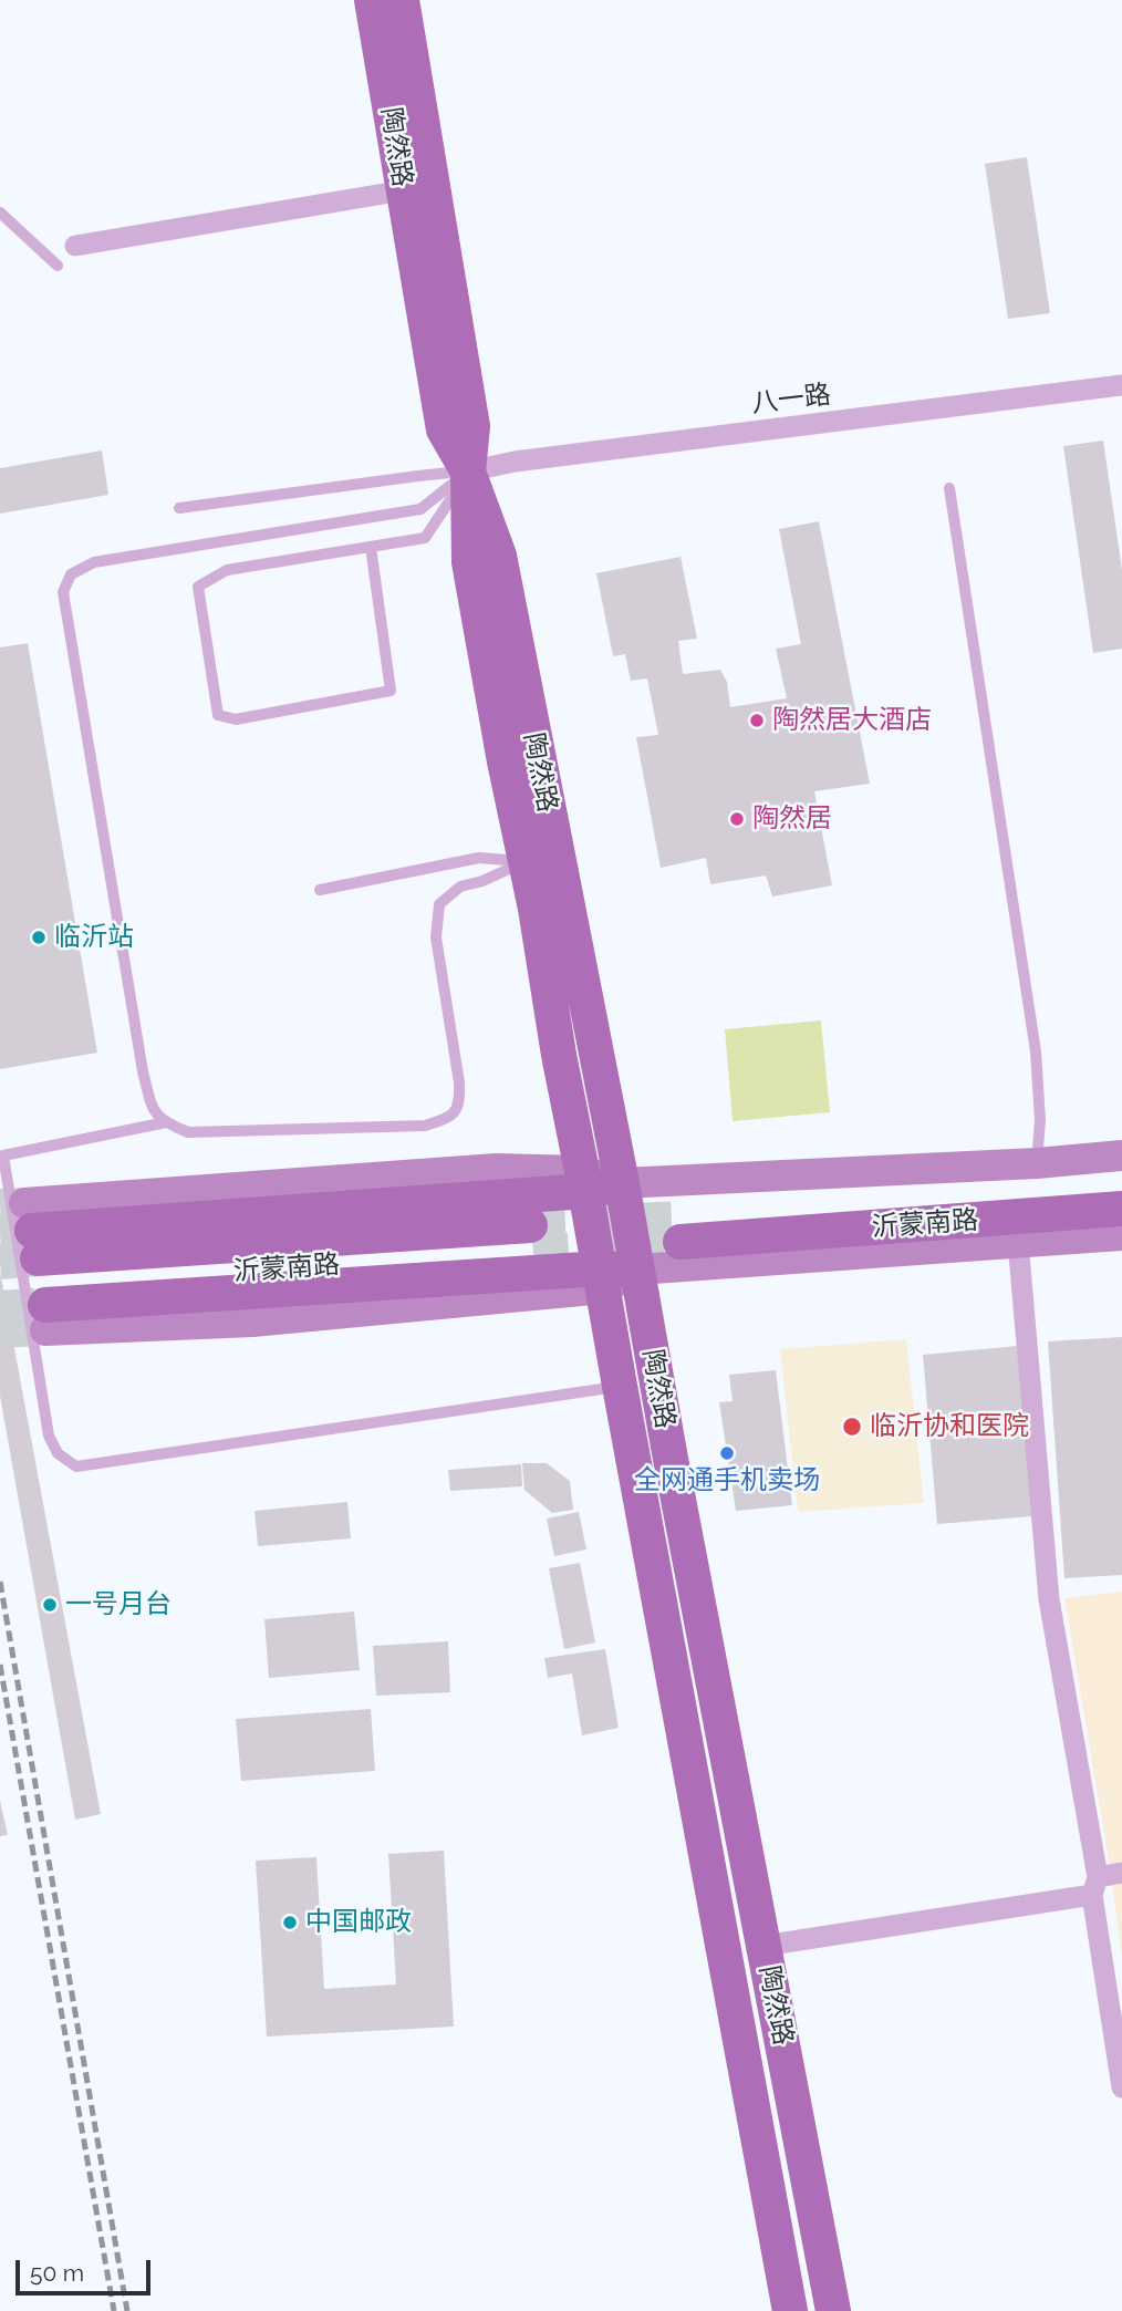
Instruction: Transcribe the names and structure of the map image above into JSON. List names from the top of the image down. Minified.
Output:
{"streets":{"main road":["陶然路","沂蒙南路"],"street":["八一路"]},"crossings":[["陶然路","八一路"]],"places":["陶然居大酒店","陶然居","临沂站","临沂协和医院","全网通手机卖场","一号月台","中国邮政"],"scale_bar":"50 m"}
